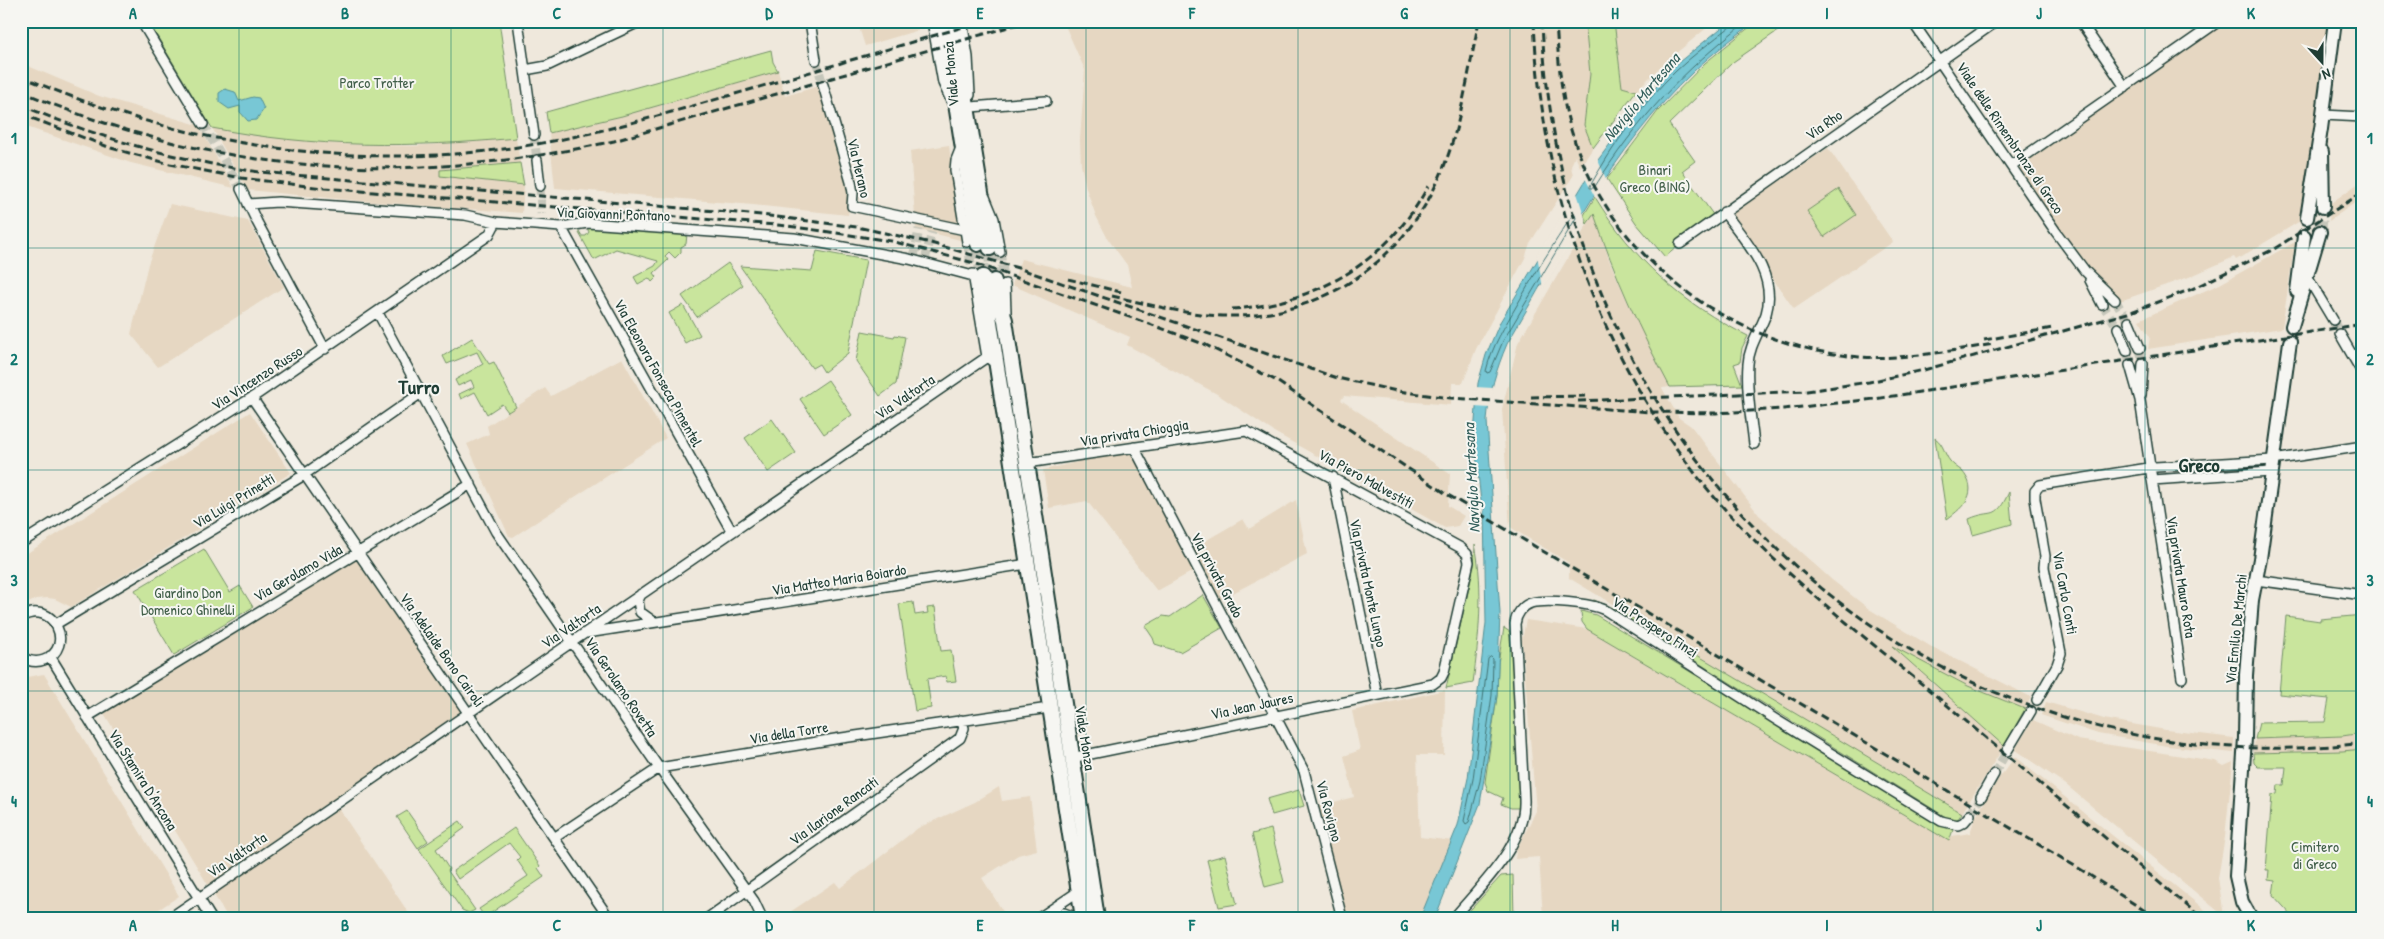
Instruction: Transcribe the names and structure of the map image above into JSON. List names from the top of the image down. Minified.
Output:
{"streets":{"main road":["Viale Monza"],"street":["Via Rho","Viale delle Rimembranze di Greco","Via Merano","Via Giovanni Pontano","Via Eleonora Fonseca Pimentel","Via Vincenzo Russo","Via Valtorta","Via privata Chioggia","Via Piero Malvestiti","Via Luigi Prinetti","Via Gerolamo Vida","Via privata Grado","Via privata Mauro Rota","Via Matteo Maria Boiardo","Via privata Monte Lungo","Via Carlo Conti","Via Prospero Finzi","Via Emilio De Marchi","Via Adelaide Bono Cairoli","Via Gerolamo Rovetta","Via Jean Jaures","Via della Torre","Via Stamira D'Ancona","Via Ilarione Rancati","Via Rovigno"]},"crossings":[["Viale Monza","Via Merano"],["Viale Monza","Via Giovanni Pontano"],["Viale Monza","Via Valtorta"],["Viale Monza","Via privata Chioggia"],["Viale Monza","Via Matteo Maria Boiardo"],["Viale Monza","Via Jean Jaures"],["Viale Monza","Via della Torre"],["Via Rho","Viale delle Rimembranze di Greco"],["Via Giovanni Pontano","Via Eleonora Fonseca Pimentel"],["Via Giovanni Pontano","Via Vincenzo Russo"],["Via Eleonora Fonseca Pimentel","Via Valtorta"],["Via Vincenzo Russo","Via Adelaide Bono Cairoli"],["Via Vincenzo Russo","Via Gerolamo Rovetta"],["Via Valtorta","Via Matteo Maria Boiardo"],["Via Valtorta","Via Adelaide Bono Cairoli"],["Via Valtorta","Via Gerolamo Rovetta"],["Via Valtorta","Via Stamira D'Ancona"],["Via privata Chioggia","Via Piero Malvestiti"],["Via privata Chioggia","Via privata Grado"],["Via Piero Malvestiti","Via privata Monte Lungo"],["Via Piero Malvestiti","Via Jean Jaures"],["Via Luigi Prinetti","Via Adelaide Bono Cairoli"],["Via Luigi Prinetti","Via Gerolamo Rovetta"],["Via Gerolamo Vida","Via Adelaide Bono Cairoli"],["Via Gerolamo Vida","Via Gerolamo Rovetta"],["Via Gerolamo Vida","Via Stamira D'Ancona"],["Via privata Grado","Via Jean Jaures"],["Via privata Grado","Via Rovigno"],["Via privata Mauro Rota","Via Carlo Conti"],["Via privata Monte Lungo","Via Jean Jaures"],["Via Adelaide Bono Cairoli","Via della Torre"],["Via Gerolamo Rovetta","Via della Torre"],["Via Gerolamo Rovetta","Via Ilarione Rancati"],["Via Jean Jaures","Via Rovigno"],["Via della Torre","Via Ilarione Rancati"]],"districts":["Turro","Greco"],"water":["Naviglio Martesana"],"parks":["Parco Trotter","Binari Greco (BING)","Giardino Don Domenico Ghinelli","Cimitero di Greco"],"north":"bottom","grid":{"columns":["A","B","C","D","E","F","G","H","I","J","K"],"rows":["1","2","3","4"]}}
